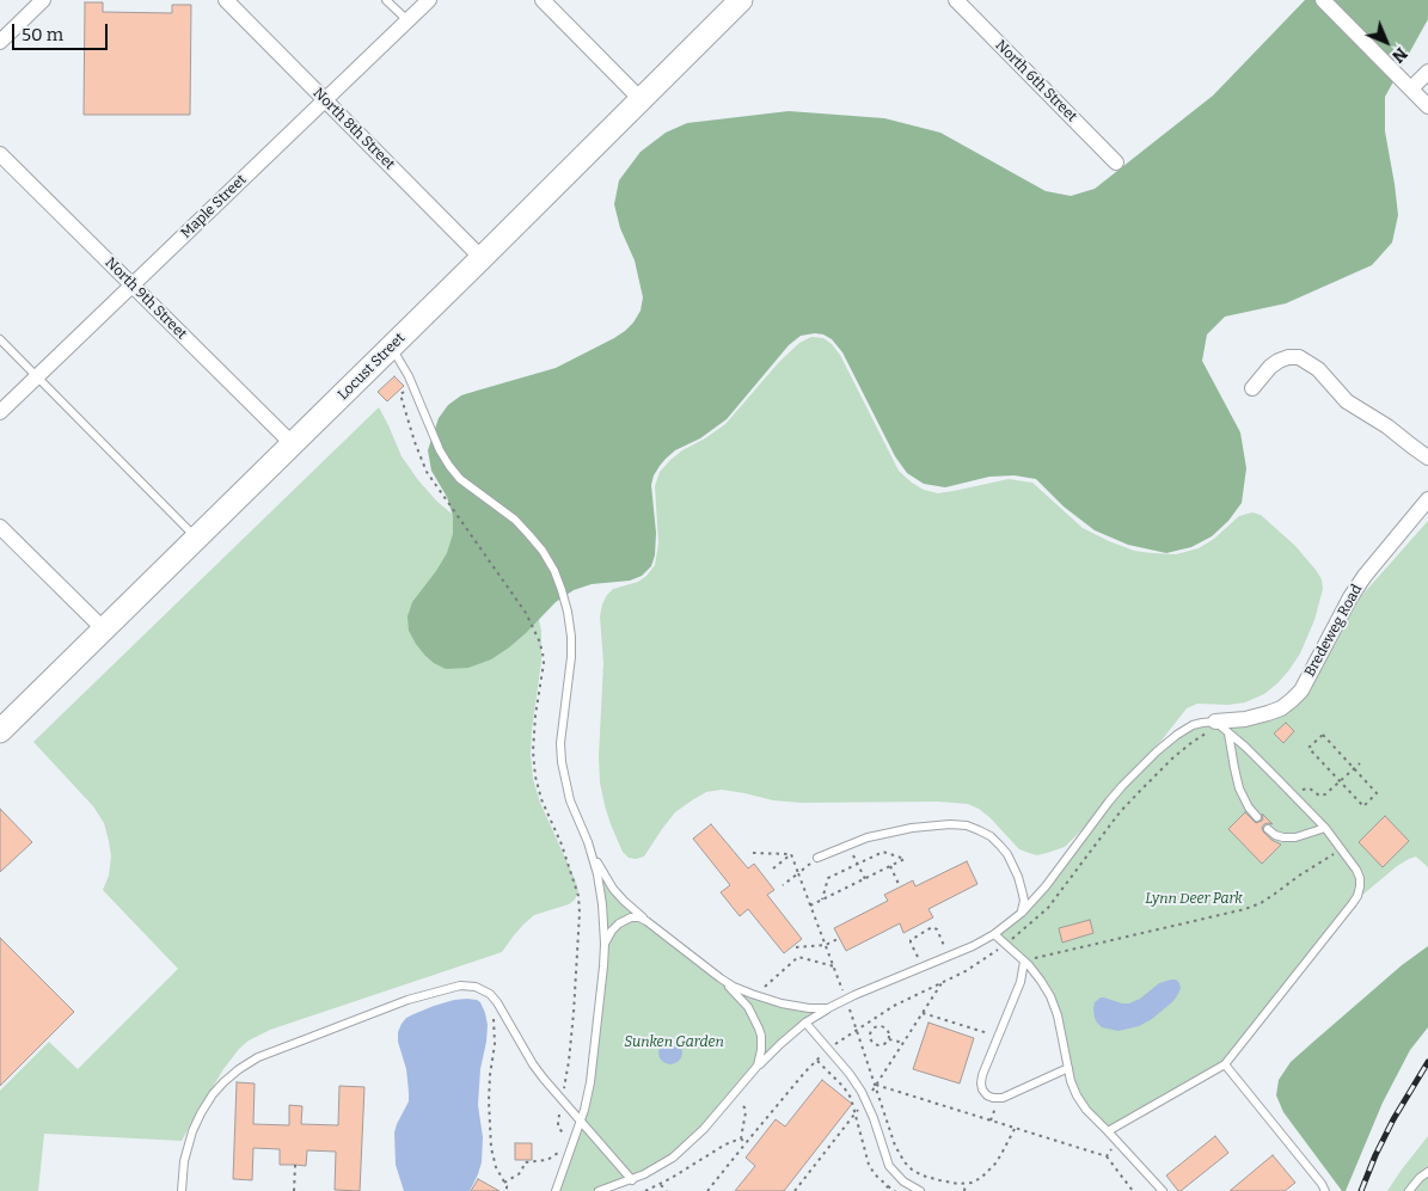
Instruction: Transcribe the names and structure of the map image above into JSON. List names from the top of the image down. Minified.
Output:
{"streets":{"street":["North 6th Street","North 8th Street","Maple Street","North 9th Street","Locust Street","Bredeweg Road"]},"crossings":[["North 8th Street","Maple Street"],["North 8th Street","Locust Street"],["Maple Street","North 9th Street"],["North 9th Street","Locust Street"]],"parks":["Lynn Deer Park","Sunken Garden"],"scale_bar":"50 m","north":"bottom right"}
